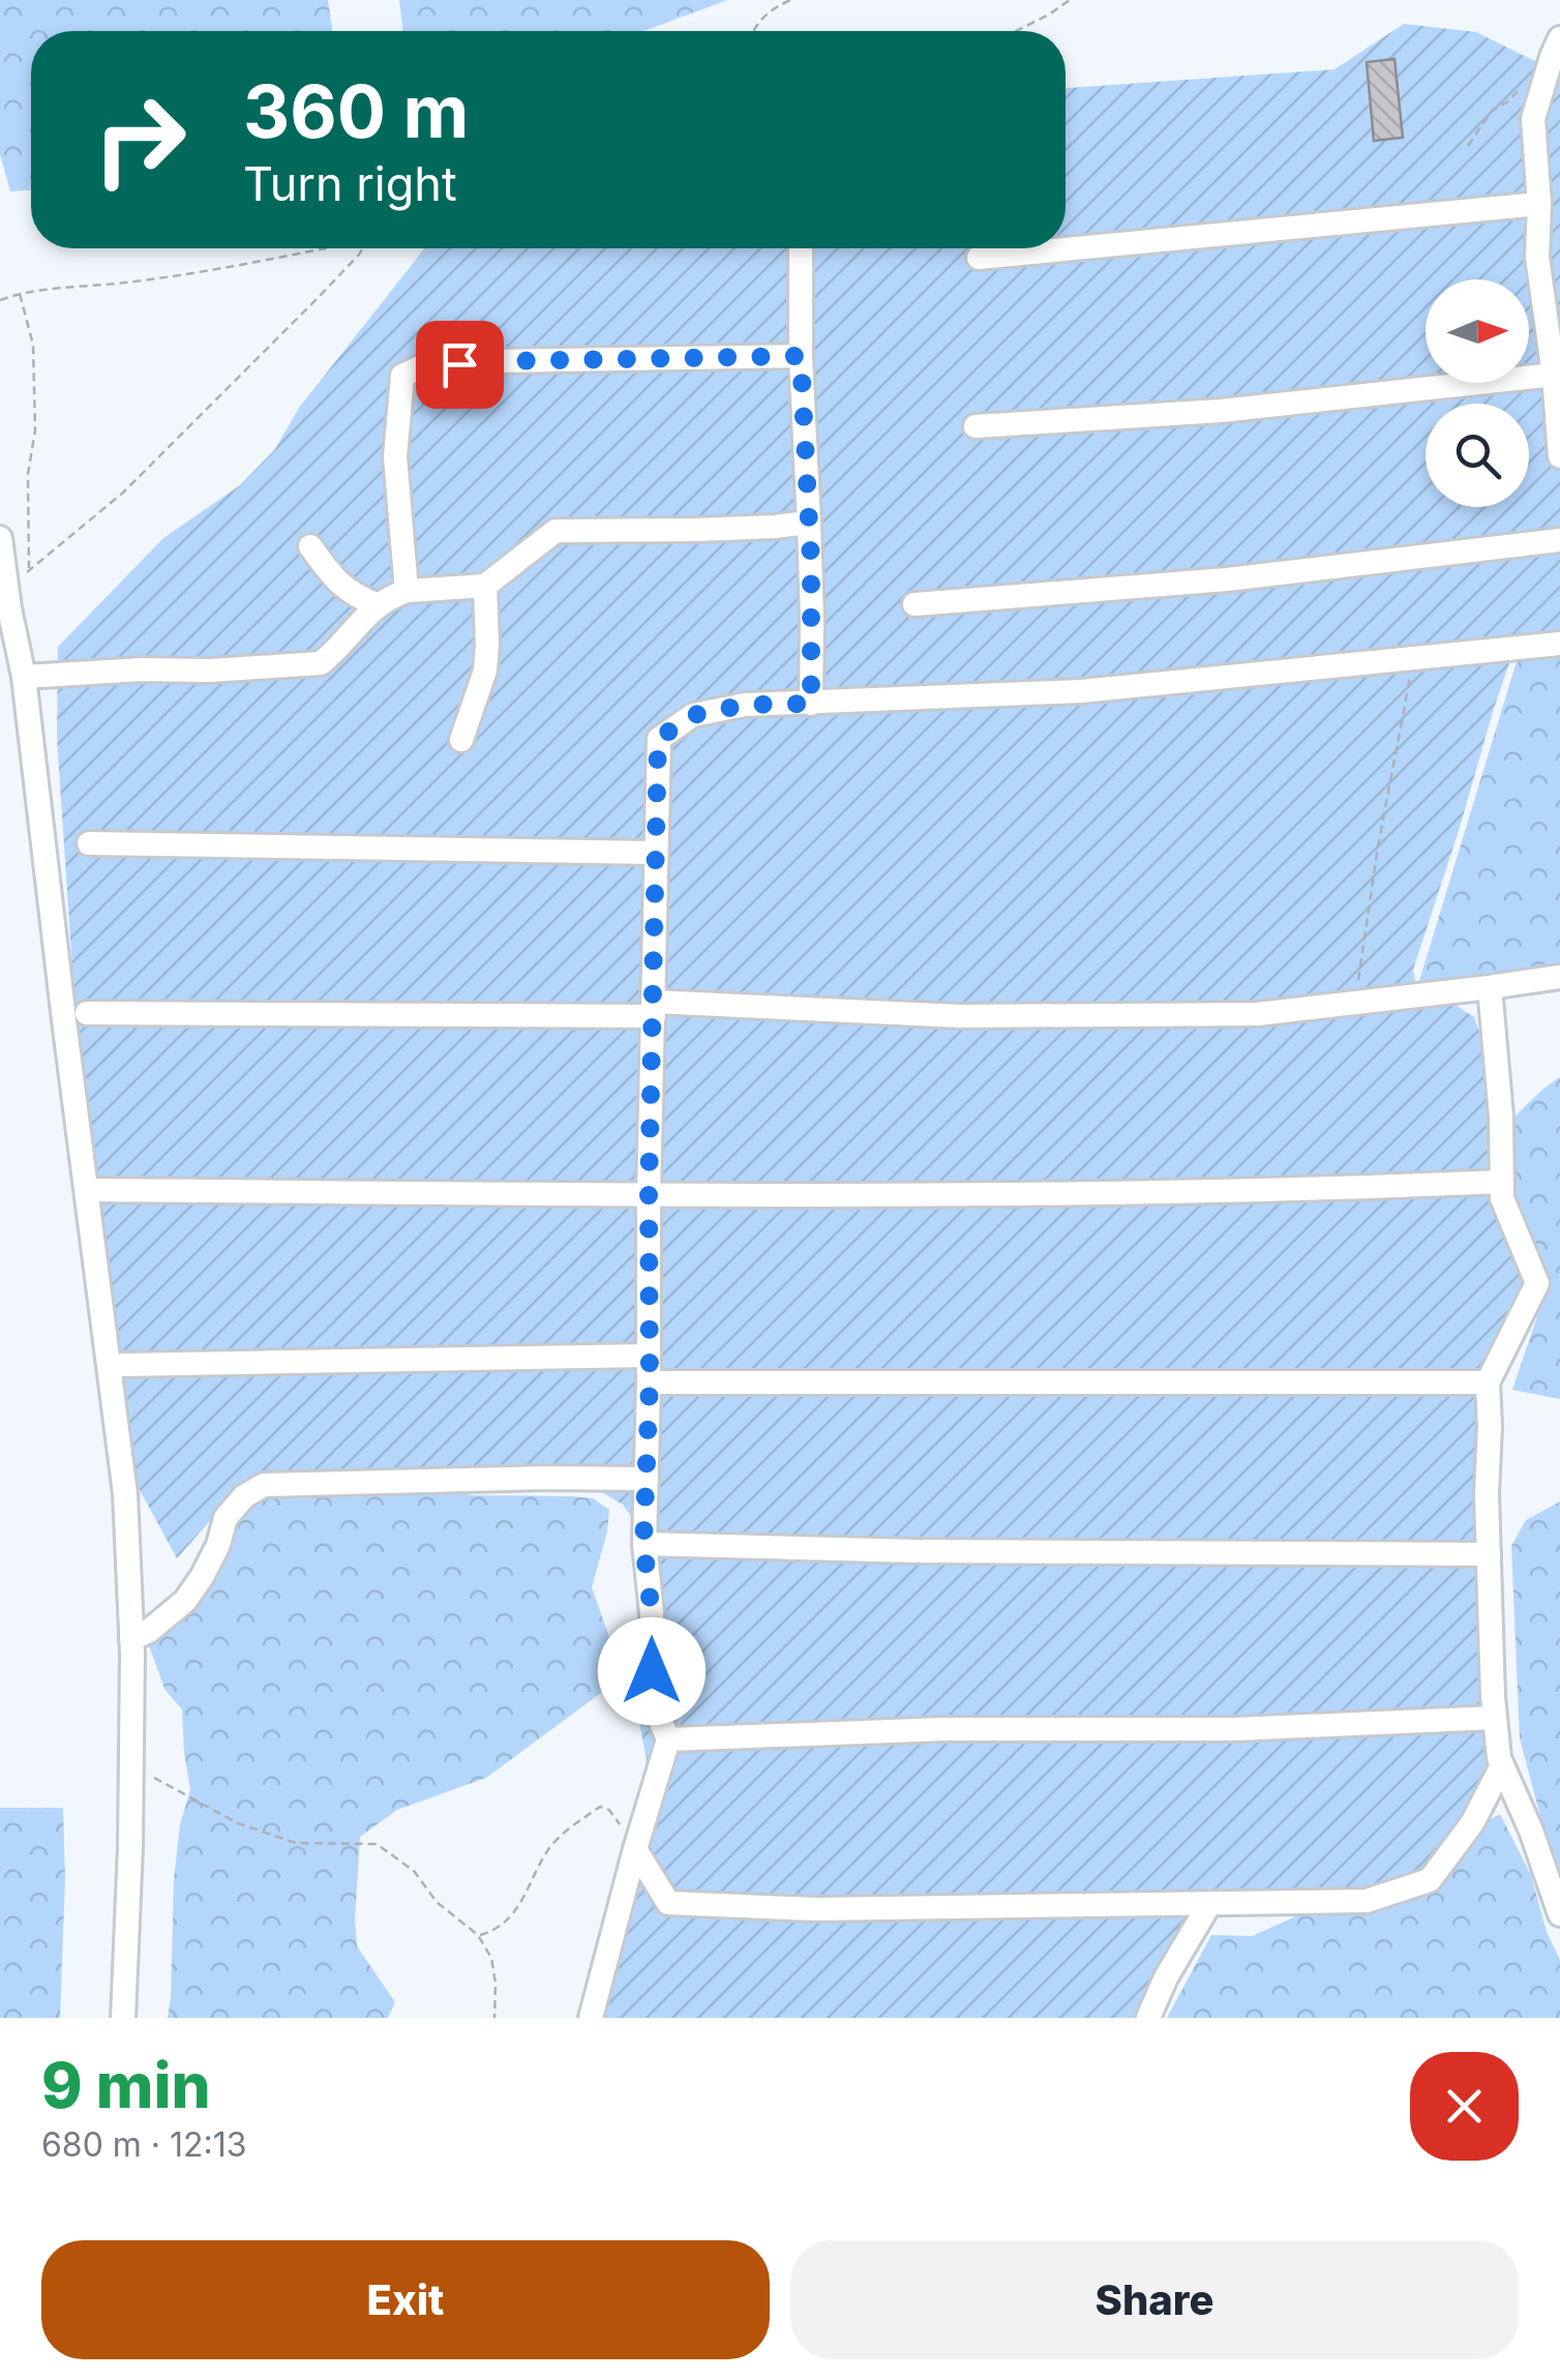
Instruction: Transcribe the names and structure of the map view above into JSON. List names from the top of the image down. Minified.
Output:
{"north":"right","page":{"turn":["360 m","Turn right"],"heading":["9 min","680 m · 12:13"],"buttons":["Exit","Share"]}}
